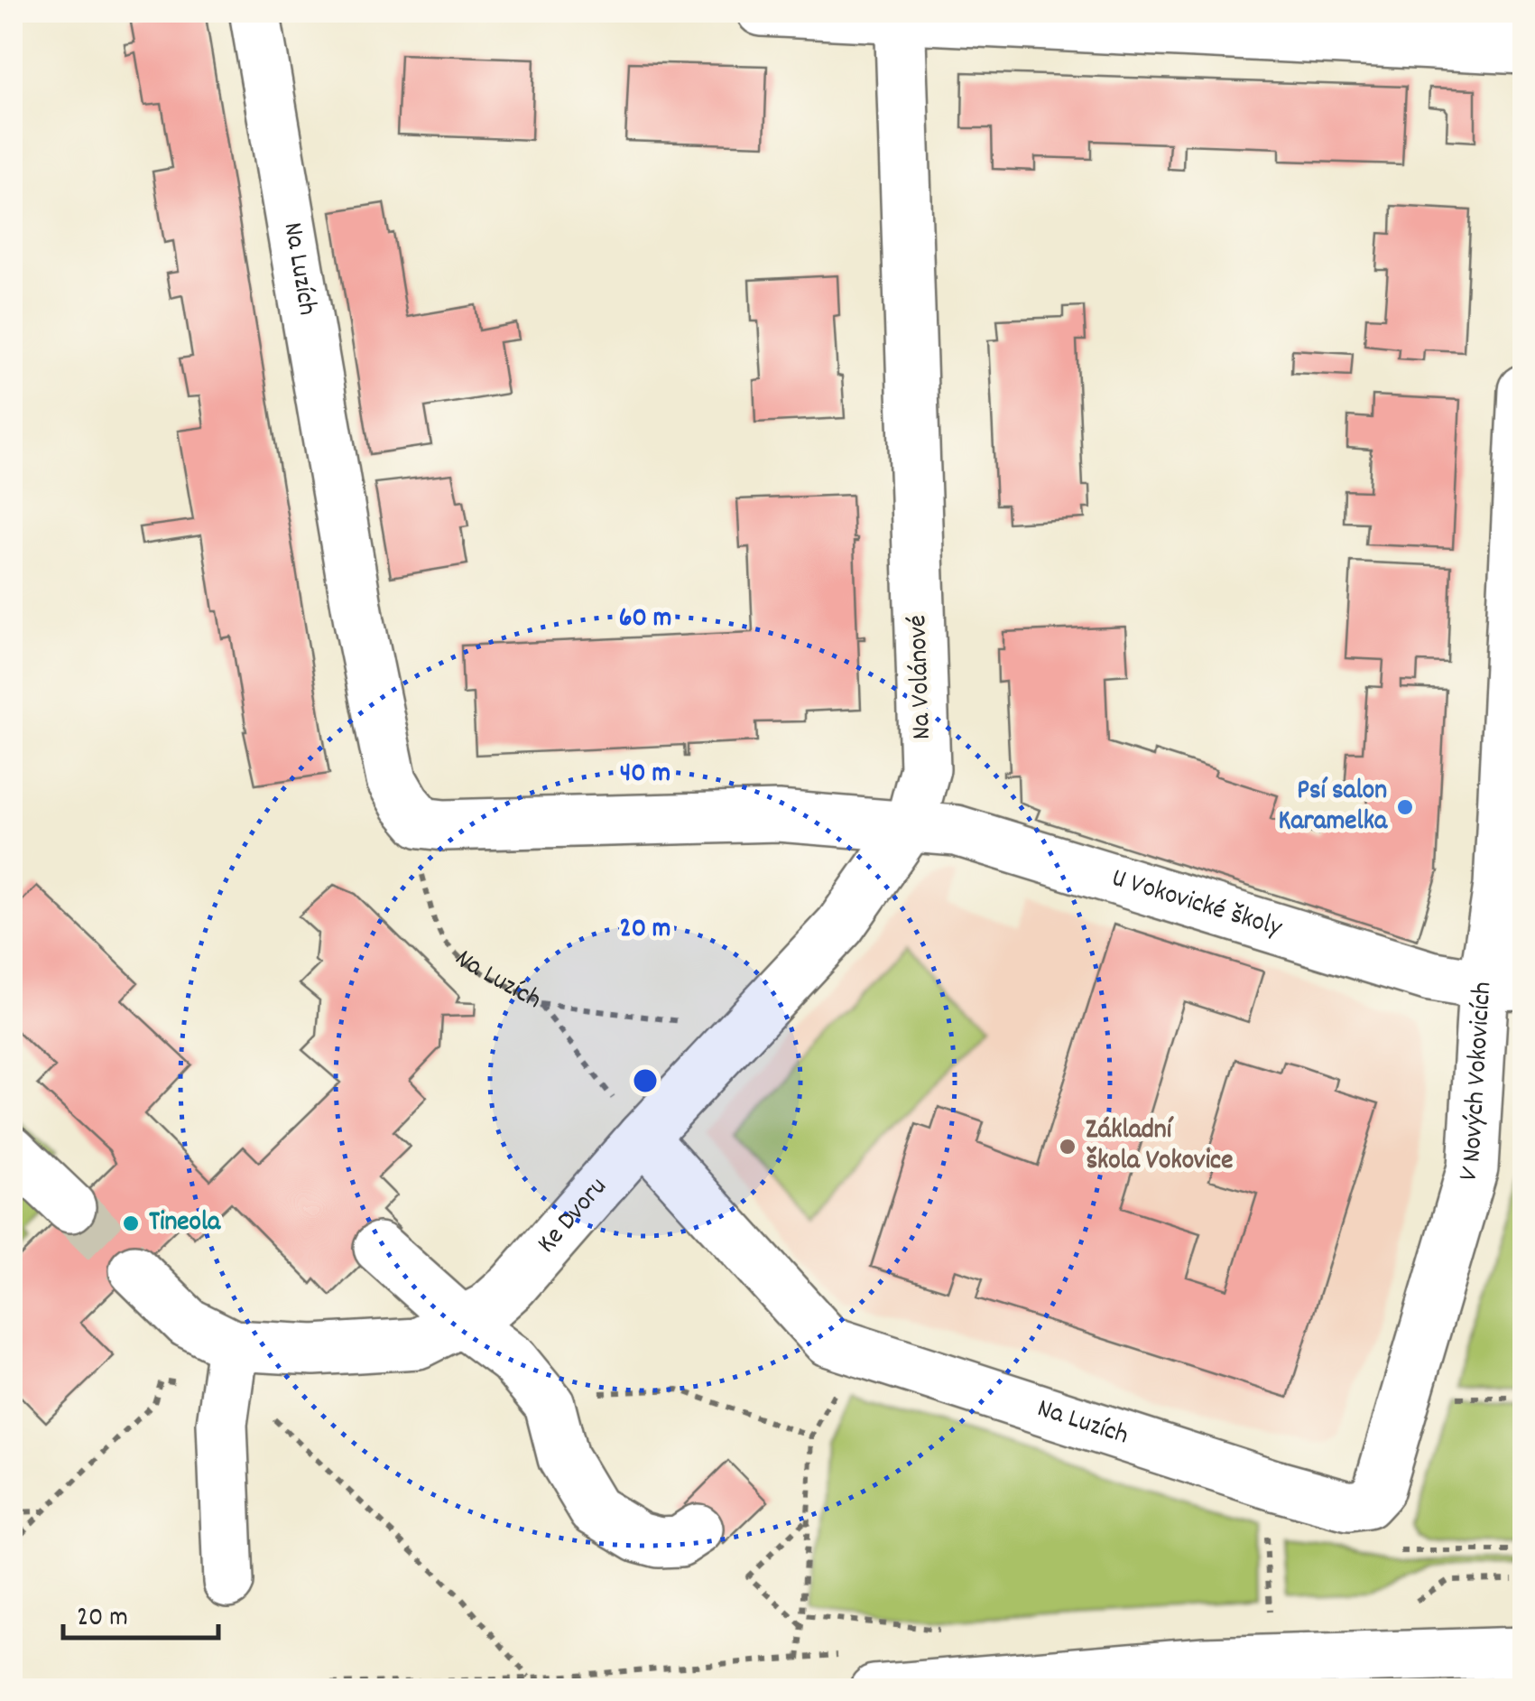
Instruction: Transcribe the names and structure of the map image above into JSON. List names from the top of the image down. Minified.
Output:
{"streets":{"street":["Na Luzích","Na Volánové","U Vokovické školy","V Nových Vokovicích","Ke Dvoru"]},"crossings":[["Na Luzích","V Nových Vokovicích"],["Na Luzích","Ke Dvoru"],["Na Volánové","U Vokovické školy"],["Na Volánové","Ke Dvoru"],["U Vokovické školy","V Nových Vokovicích"],["U Vokovické školy","Ke Dvoru"]],"places":["Psí salon Karamelka","Základní škola Vokovice","Tineola"],"scale_bar":"20 m","rings":["60 m","40 m","20 m"]}
